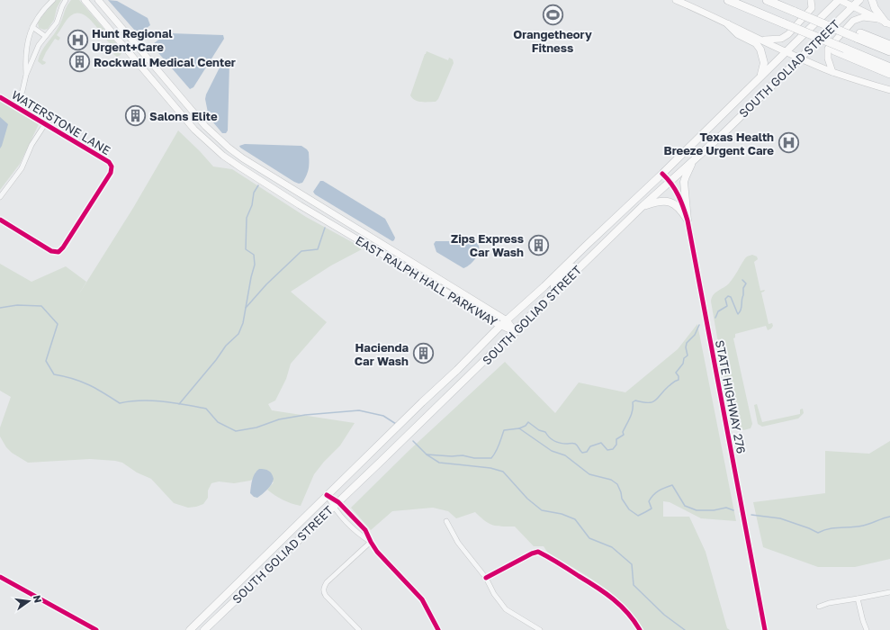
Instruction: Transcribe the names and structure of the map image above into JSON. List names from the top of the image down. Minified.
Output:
{"streets":{"main road":["SOUTH GOLIAD STREET","EAST RALPH HALL PARKWAY"],"street":["WATERSTONE LANE","STATE HIGHWAY 276"]},"crossings":[["SOUTH GOLIAD STREET","EAST RALPH HALL PARKWAY"],["SOUTH GOLIAD STREET","STATE HIGHWAY 276"]],"places":{"sports":["Orangetheory Fitness"],"hospital":["Hunt Regional Urgent+Care","Texas Health Breeze Urgent Care"],"building":["Rockwall Medical Center","Salons Elite","Zips Express Car Wash","Hacienda Car Wash"]},"north":"right"}
